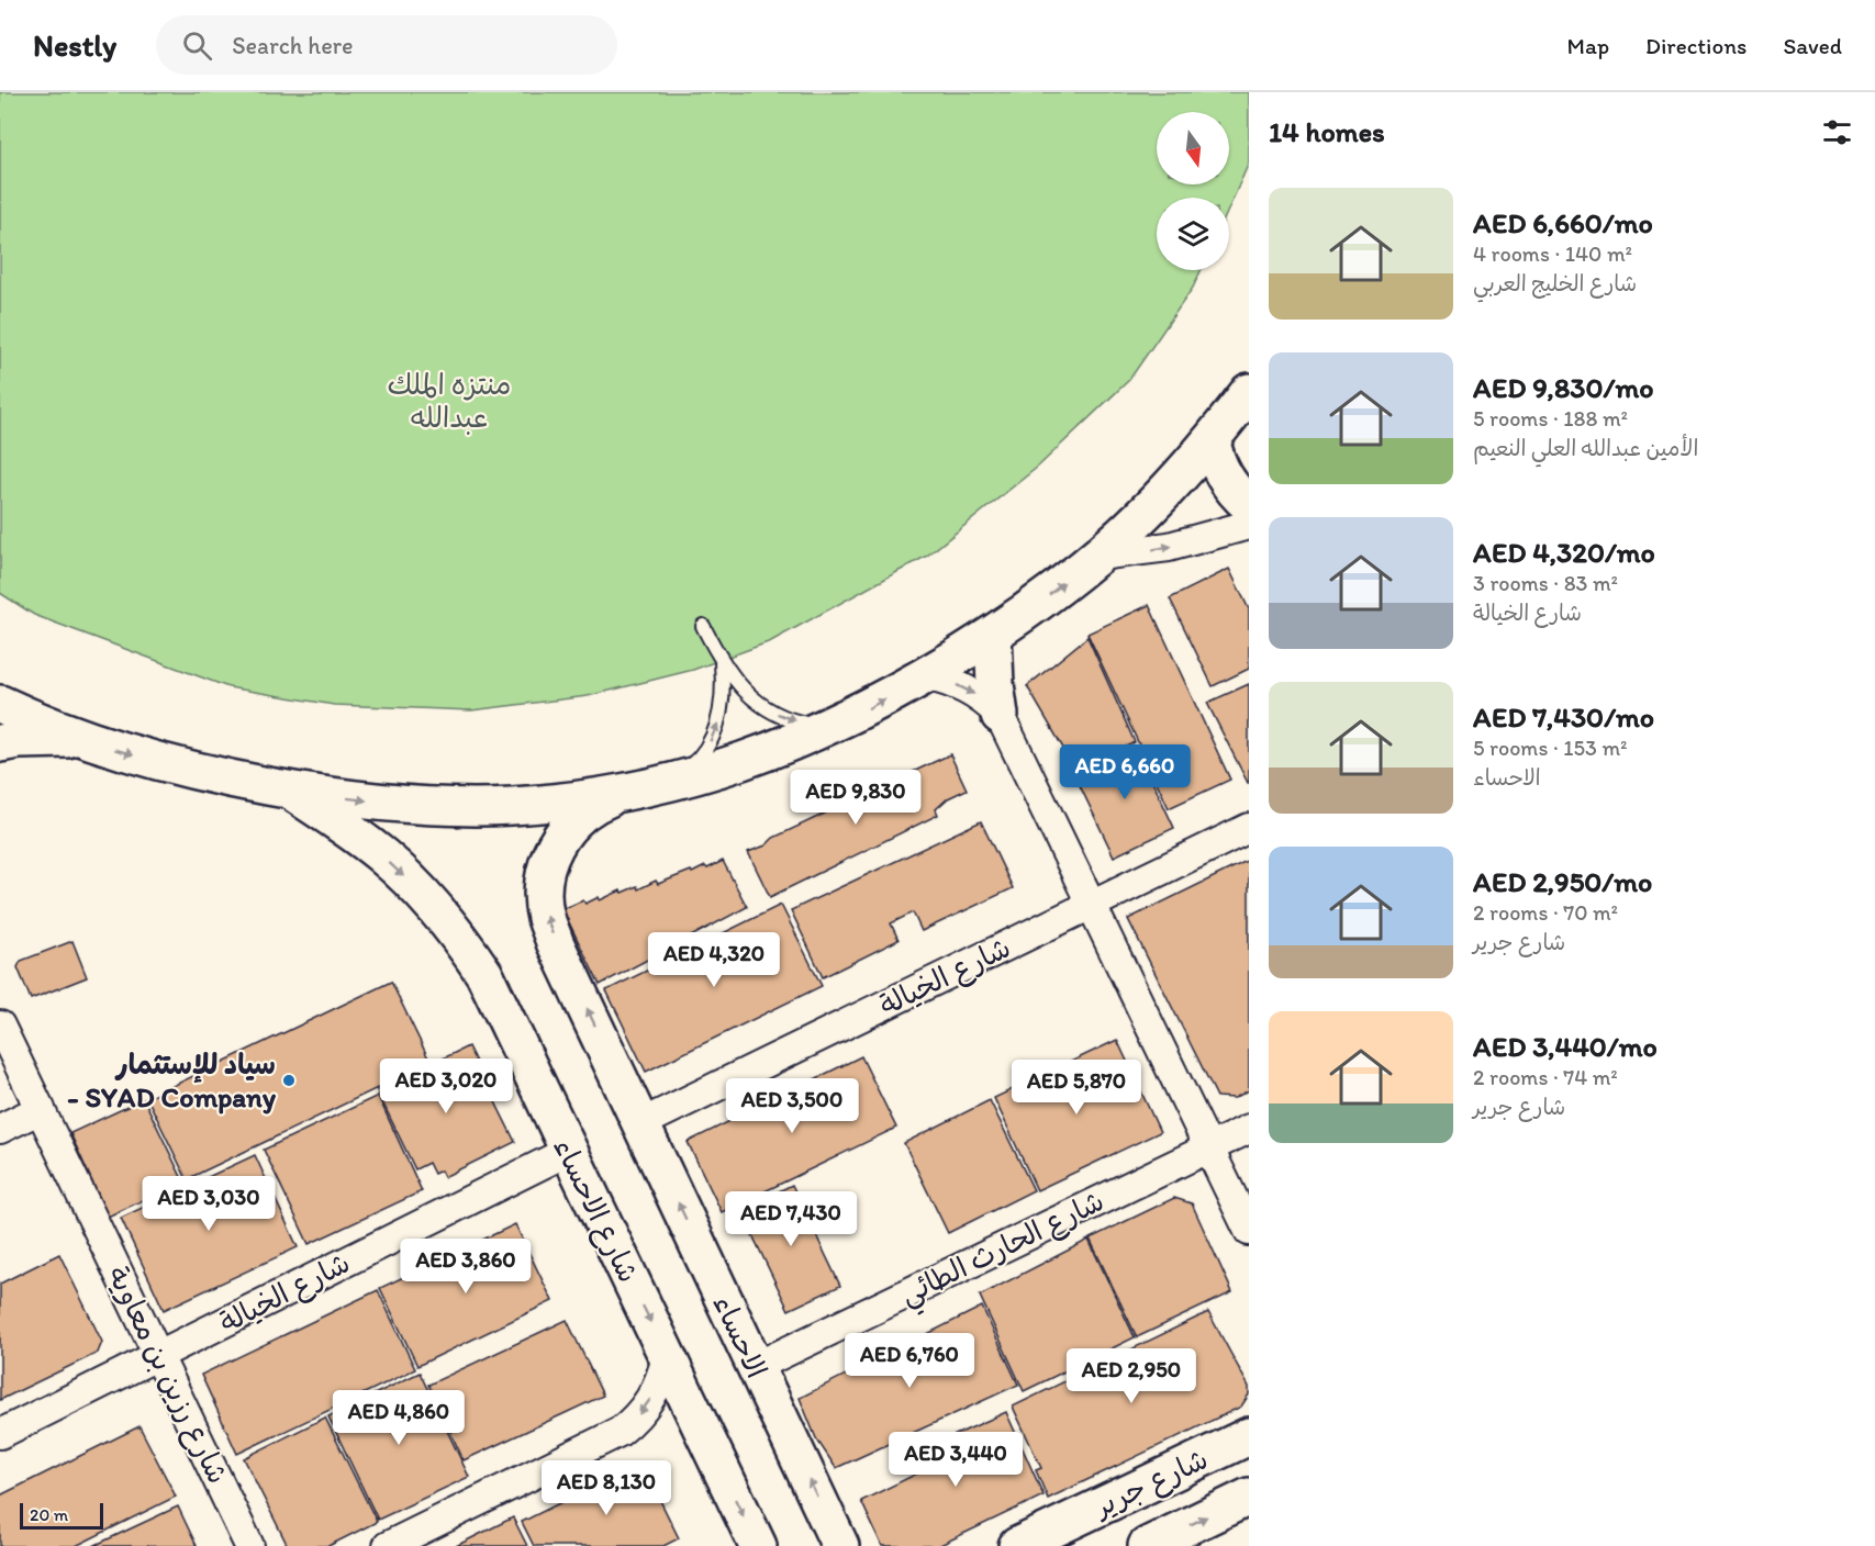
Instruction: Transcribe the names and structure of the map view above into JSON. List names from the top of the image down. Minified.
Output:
{"streets":{"main road":["شارع الاحساء","الاحساء","شارع جرير"],"street":["شارع الخيالة","شارع الحارث الطائي","شارع رزين بن معاوية"]},"crossings":[["شارع الخيالة","شارع الاحساء"],["شارع الخيالة","الاحساء"],["شارع الخيالة","شارع رزين بن معاوية"],["شارع الحارث الطائي","الاحساء"]],"one_way":["شارع الاحساء","الاحساء"],"parks":["منتزه الملك عبدالله"],"places":["سياد للإستثمار - SYAD Company"],"scale_bar":"20 m","north":"bottom","page":{"header":"Nestly","search":"Search here","nav":["Map","Directions","Saved"],"heading":"14 homes","list":[{"name":"AED 6,660/mo","note":"4 rooms · 140 m² · شارع الخليج العربي"},{"name":"AED 9,830/mo","note":"5 rooms · 188 m² · الأمين عبدالله العلي النعيم"},{"name":"AED 4,320/mo","note":"3 rooms · 83 m² · شارع الخيالة"},{"name":"AED 7,430/mo","note":"5 rooms · 153 m² · الاحساء"},{"name":"AED 2,950/mo","note":"2 rooms · 70 m² · شارع جرير"},{"name":"AED 3,440/mo","note":"2 rooms · 74 m² · شارع جرير"}],"price":["AED 6,660","AED 9,830","AED 4,320","AED 3,020","AED 5,870","AED 3,500","AED 3,030","AED 7,430","AED 3,860","AED 6,760","AED 2,950","AED 4,860","AED 3,440","AED 8,130"],"scale":"20 m"}}
